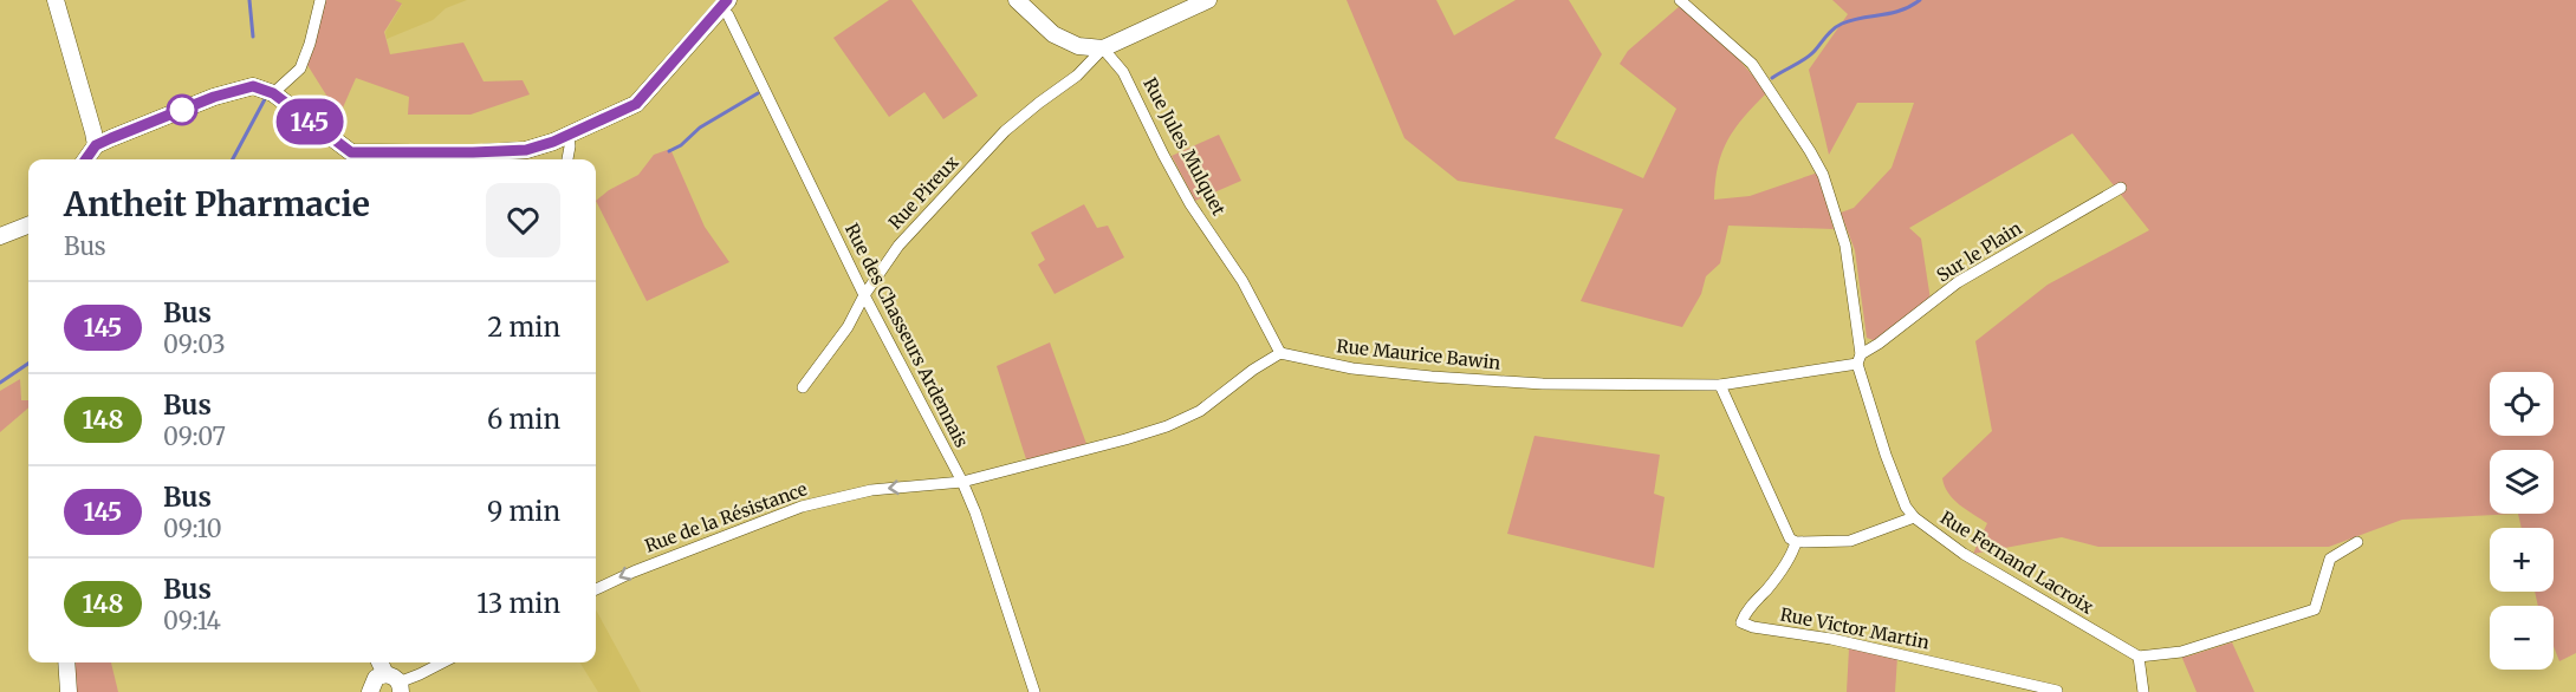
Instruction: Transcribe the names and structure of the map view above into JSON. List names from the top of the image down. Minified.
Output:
{"streets":{"street":["Rue Jules Mulquet","Rue Pireux","Sur le Plain","Rue des Chasseurs Ardennais","Rue Maurice Bawin","Rue de la Résistance","Rue Fernand Lacroix","Rue Victor Martin"]},"crossings":[["Rue Jules Mulquet","Rue Pireux"],["Rue Jules Mulquet","Rue Maurice Bawin"],["Rue Pireux","Rue des Chasseurs Ardennais"],["Sur le Plain","Rue Maurice Bawin"],["Sur le Plain","Rue Fernand Lacroix"],["Rue des Chasseurs Ardennais","Rue de la Résistance"],["Rue Maurice Bawin","Rue Fernand Lacroix"]],"one_way":["Rue de la Résistance"],"lines":["bus line 145"],"page":{"on_map":"145","heading":["Antheit Pharmacie","Bus"],"list":[{"mark":"145","name":"Bus","note":"09:03","value":"2 min"},{"mark":"148","name":"Bus","note":"09:07","value":"6 min"},{"mark":"145","name":"Bus","note":"09:10","value":"9 min"},{"mark":"148","name":"Bus","note":"09:14","value":"13 min"}],"map_buttons":["+","−"]}}
